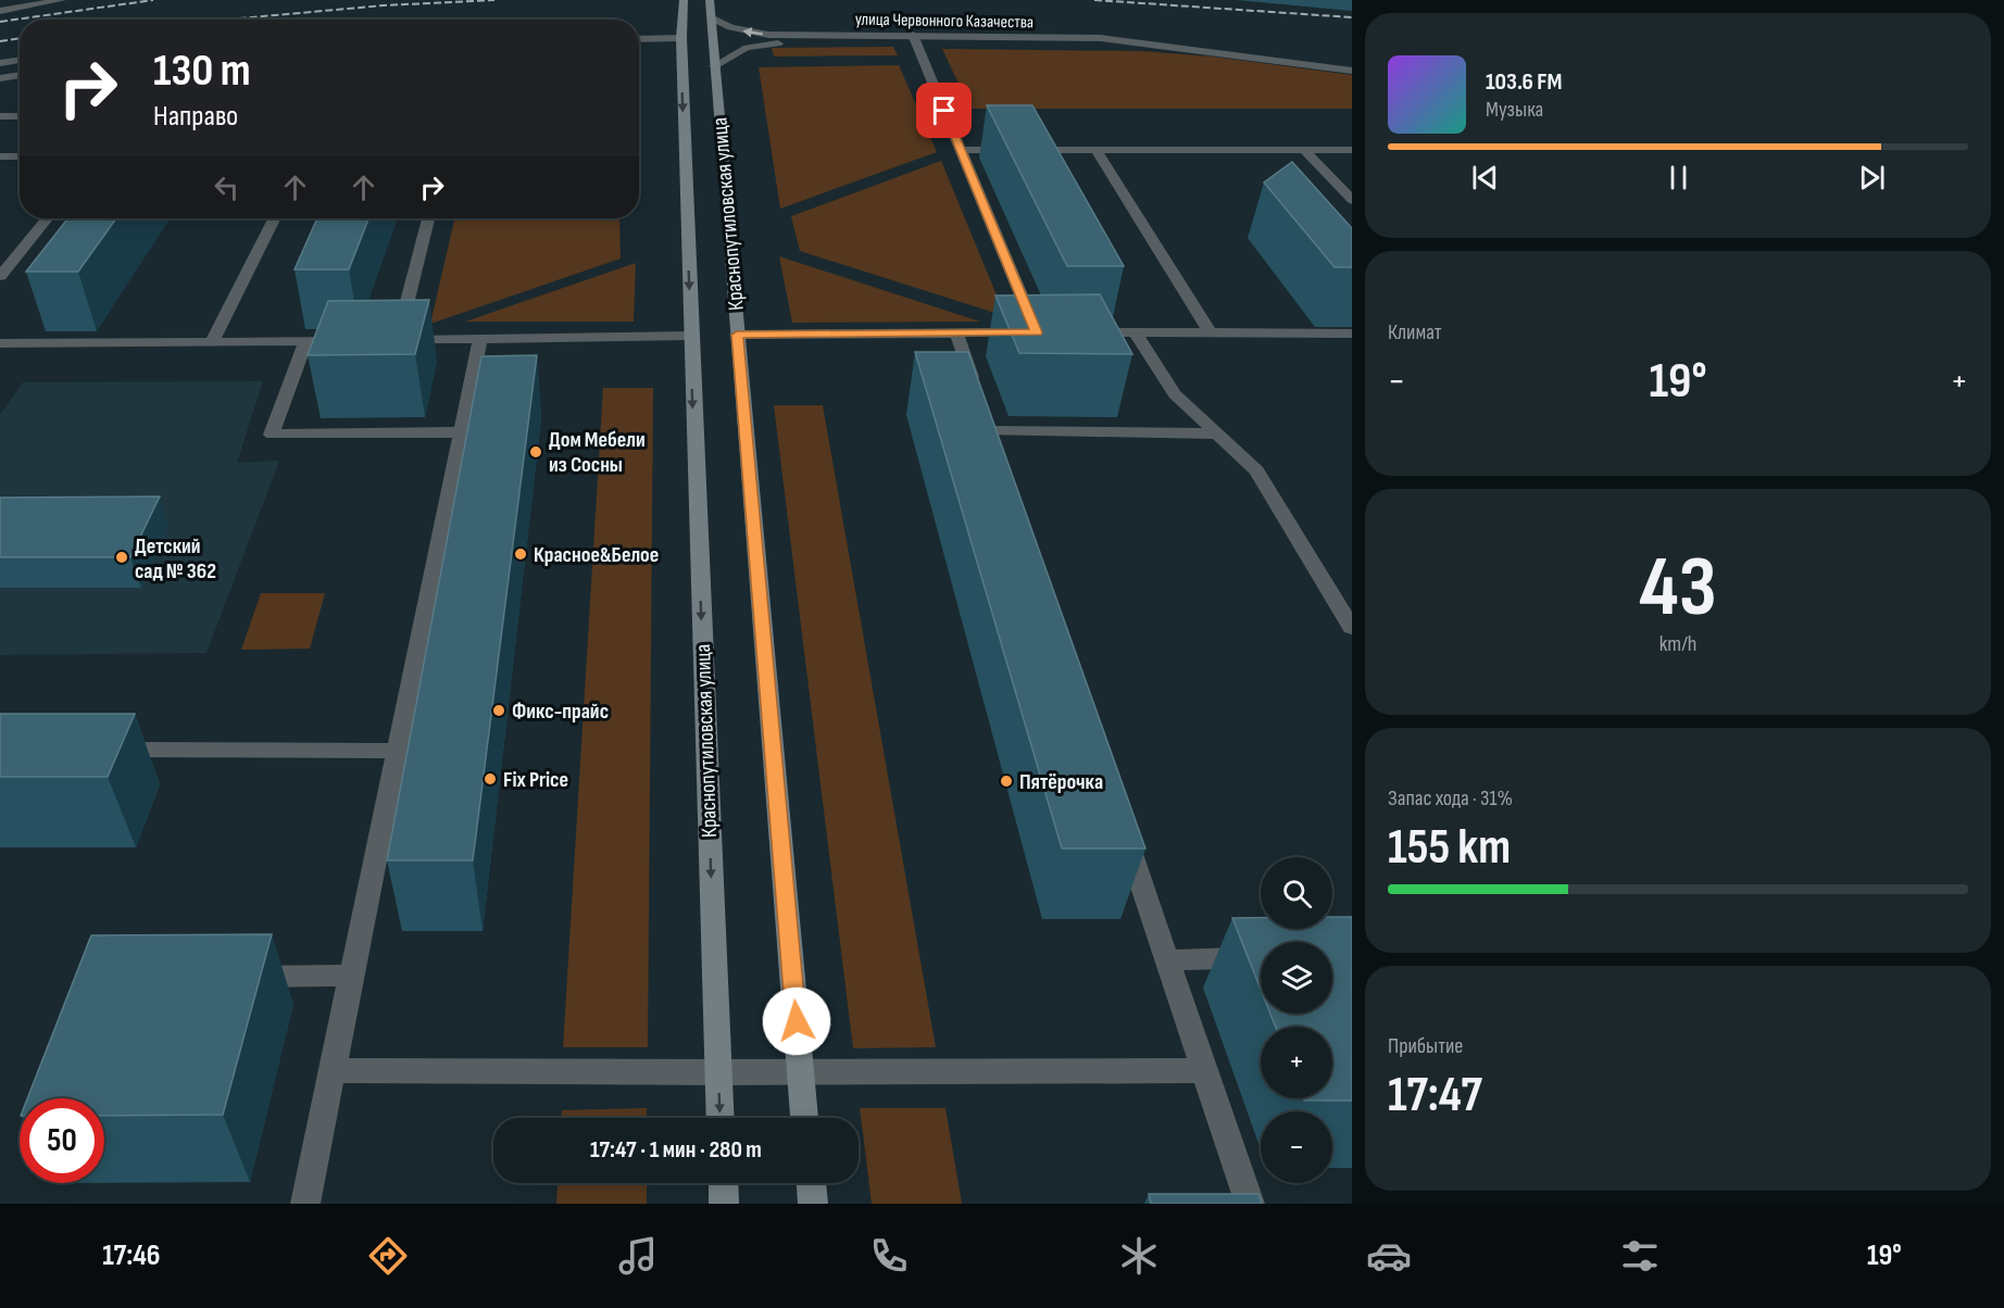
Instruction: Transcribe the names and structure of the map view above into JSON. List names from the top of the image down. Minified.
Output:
{"streets":{"main road":["Краснопутиловская улица"],"street":["улица Червонного Казачества"]},"crossings":[["улица Червонного Казачества","Краснопутиловская улица"]],"places":["Дом Мебели из Сосны","Красное&Белое","Детский сад № 362","Фикс-прайс","Fix Price","Пятёрочка"],"page":{"turn":["130 m","Направо"],"song":["103.6 FM","Музыка"],"tile":["Климат",["43","km/h"],["Запас хода · 31%","155 km"],["Прибытие","17:47"]],"heat":["−","19°","+"],"map_buttons":["+","−"],"limit":"50","trip":"17:47 · 1 мин · 280 m","tabs":["17:46","19°"]}}
